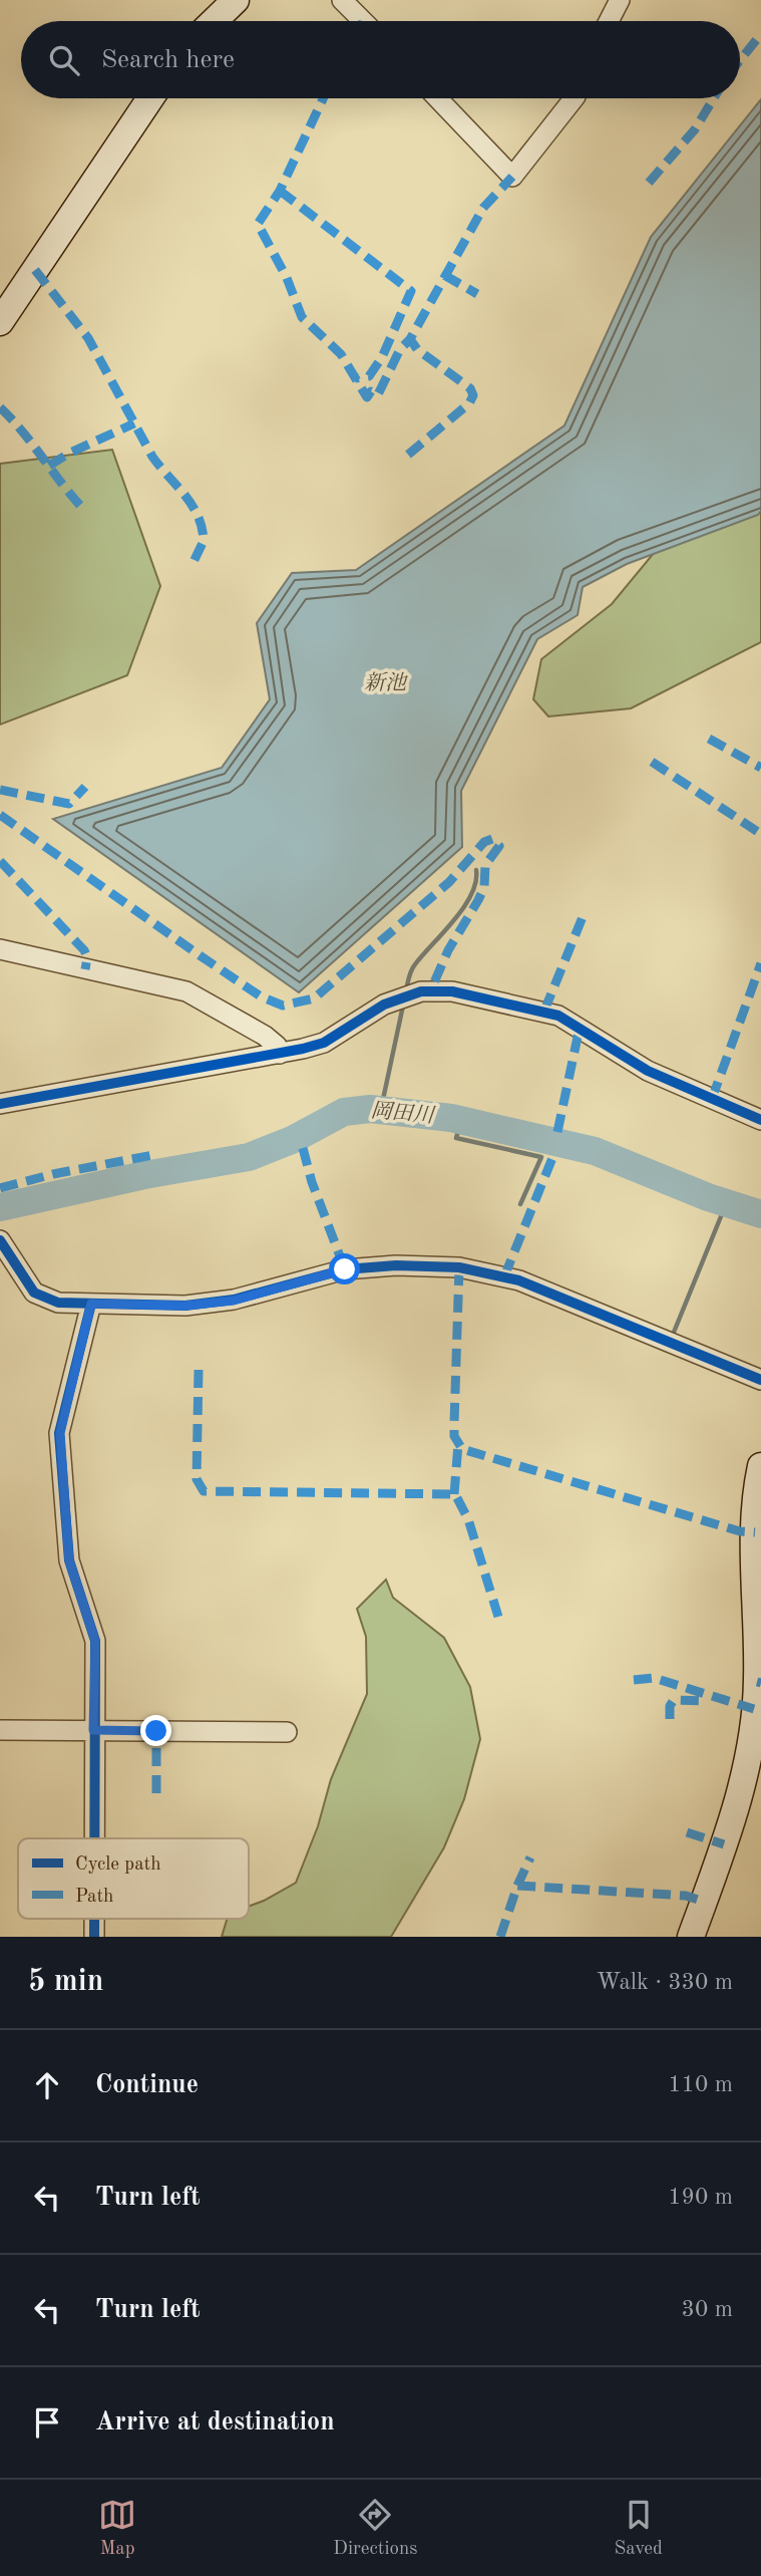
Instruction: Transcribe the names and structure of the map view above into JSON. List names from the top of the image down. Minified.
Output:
{"water":["新池","岡田川"],"legend":["Cycle path","Path"],"page":{"search":"Search here","heading":["5 min","Walk · 330 m"],"list":[["Continue","110 m"],["Turn left","190 m"],["Turn left","30 m"],"Arrive at destination"],"nav":["Map","Directions","Saved"]}}
